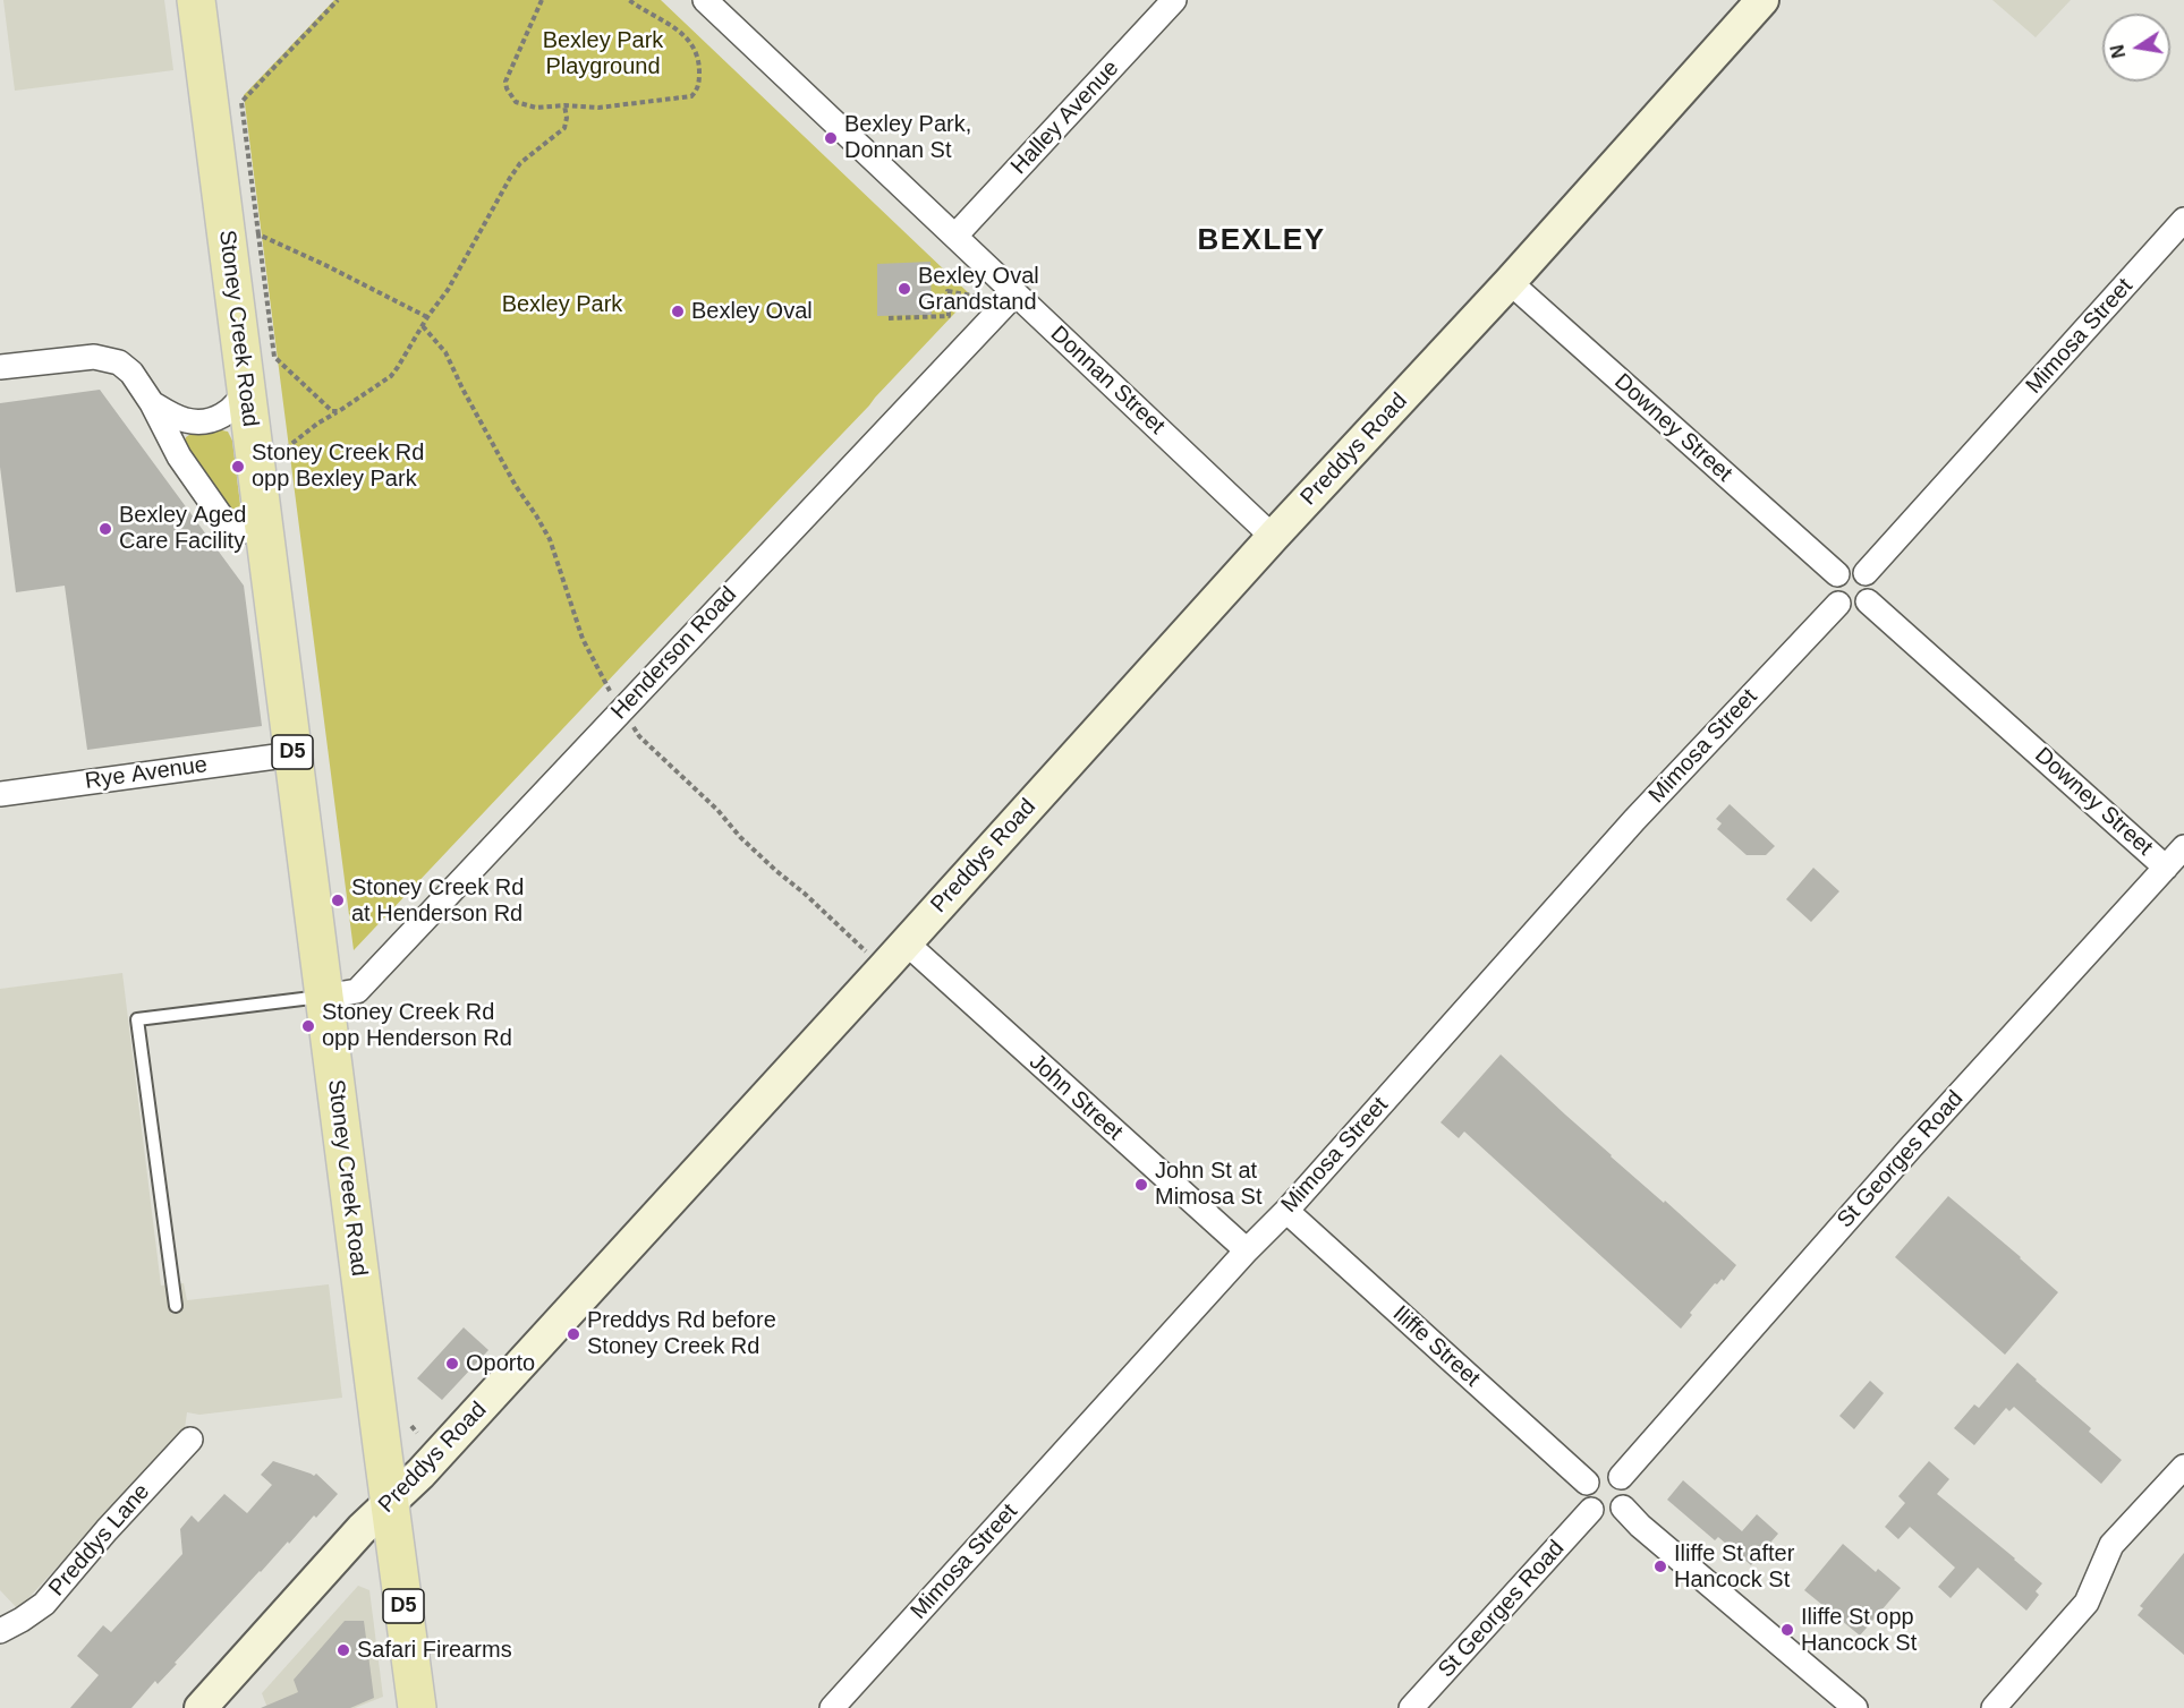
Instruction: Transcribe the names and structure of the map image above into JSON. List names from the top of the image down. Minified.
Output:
{"streets":{"main road":["Stoney Creek Road","Preddys Road","D5"],"street":["Halley Avenue","Mimosa Street","Donnan Street","Downey Street","Henderson Road","Rye Avenue","John Street","St Georges Road","Iliffe Street","Preddys Lane"]},"crossings":[["Halley Avenue","Donnan Street"],["Stoney Creek Road","Preddys Road"],["Stoney Creek Road","Henderson Road"],["Stoney Creek Road","Rye Avenue"],["Mimosa Street","Downey Street"],["Mimosa Street","John Street"],["Mimosa Street","Iliffe Street"],["Donnan Street","Preddys Road"],["Donnan Street","Henderson Road"],["Downey Street","Preddys Road"],["Downey Street","St Georges Road"],["Preddys Road","John Street"],["St Georges Road","Iliffe Street"]],"districts":["BEXLEY"],"parks":["Bexley Park Playground","Bexley Park"],"places":["Bexley Park, Donnan St","Bexley Oval Grandstand","Bexley Oval","Stoney Creek Rd opp Bexley Park","Bexley Aged Care Facility","Stoney Creek Rd at Henderson Rd","Stoney Creek Rd opp Henderson Rd","John St at Mimosa St","Preddys Rd before Stoney Creek Rd","Oporto","Iliffe St after Hancock St","Iliffe St opp Hancock St","Safari Firearms"],"north":"left"}
